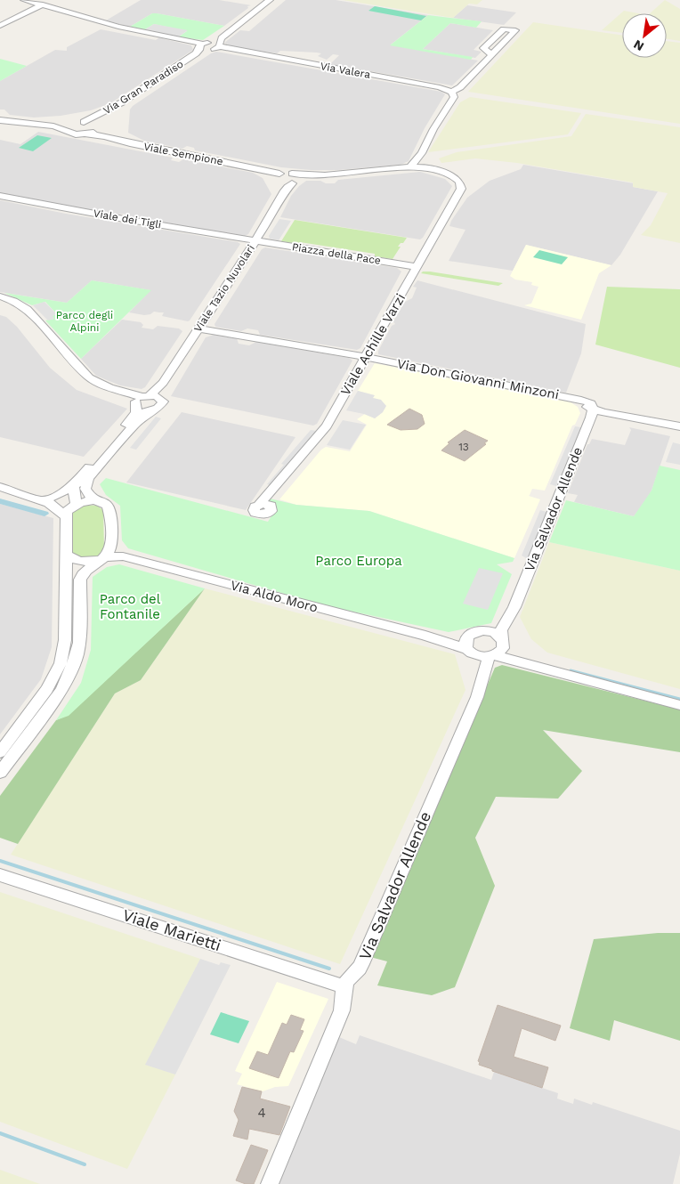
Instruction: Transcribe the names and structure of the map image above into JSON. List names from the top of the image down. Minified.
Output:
{"streets":{"street":["Via Valera","Via Gran Paradiso","Viale Sempione","Viale dei Tigli","Piazza della Pace","Viale Tazio Nuvolari","Viale Achille Varzi","Via Don Giovanni Minzoni","Via Salvador Allende","Via Aldo Moro","Viale Marietti"]},"crossings":[["Via Valera","Via Gran Paradiso"],["Via Gran Paradiso","Viale Sempione"],["Viale Sempione","Viale Tazio Nuvolari"],["Viale dei Tigli","Piazza della Pace"],["Viale dei Tigli","Viale Tazio Nuvolari"],["Piazza della Pace","Viale Tazio Nuvolari"],["Piazza della Pace","Viale Achille Varzi"],["Viale Tazio Nuvolari","Via Don Giovanni Minzoni"],["Viale Achille Varzi","Via Don Giovanni Minzoni"],["Via Don Giovanni Minzoni","Via Salvador Allende"],["Via Salvador Allende","Via Aldo Moro"],["Via Salvador Allende","Viale Marietti"]],"parks":["Parco degli Alpini","Parco Europa","Parco del Fontanile"],"house_numbers":["13","4"],"north":"bottom left"}
